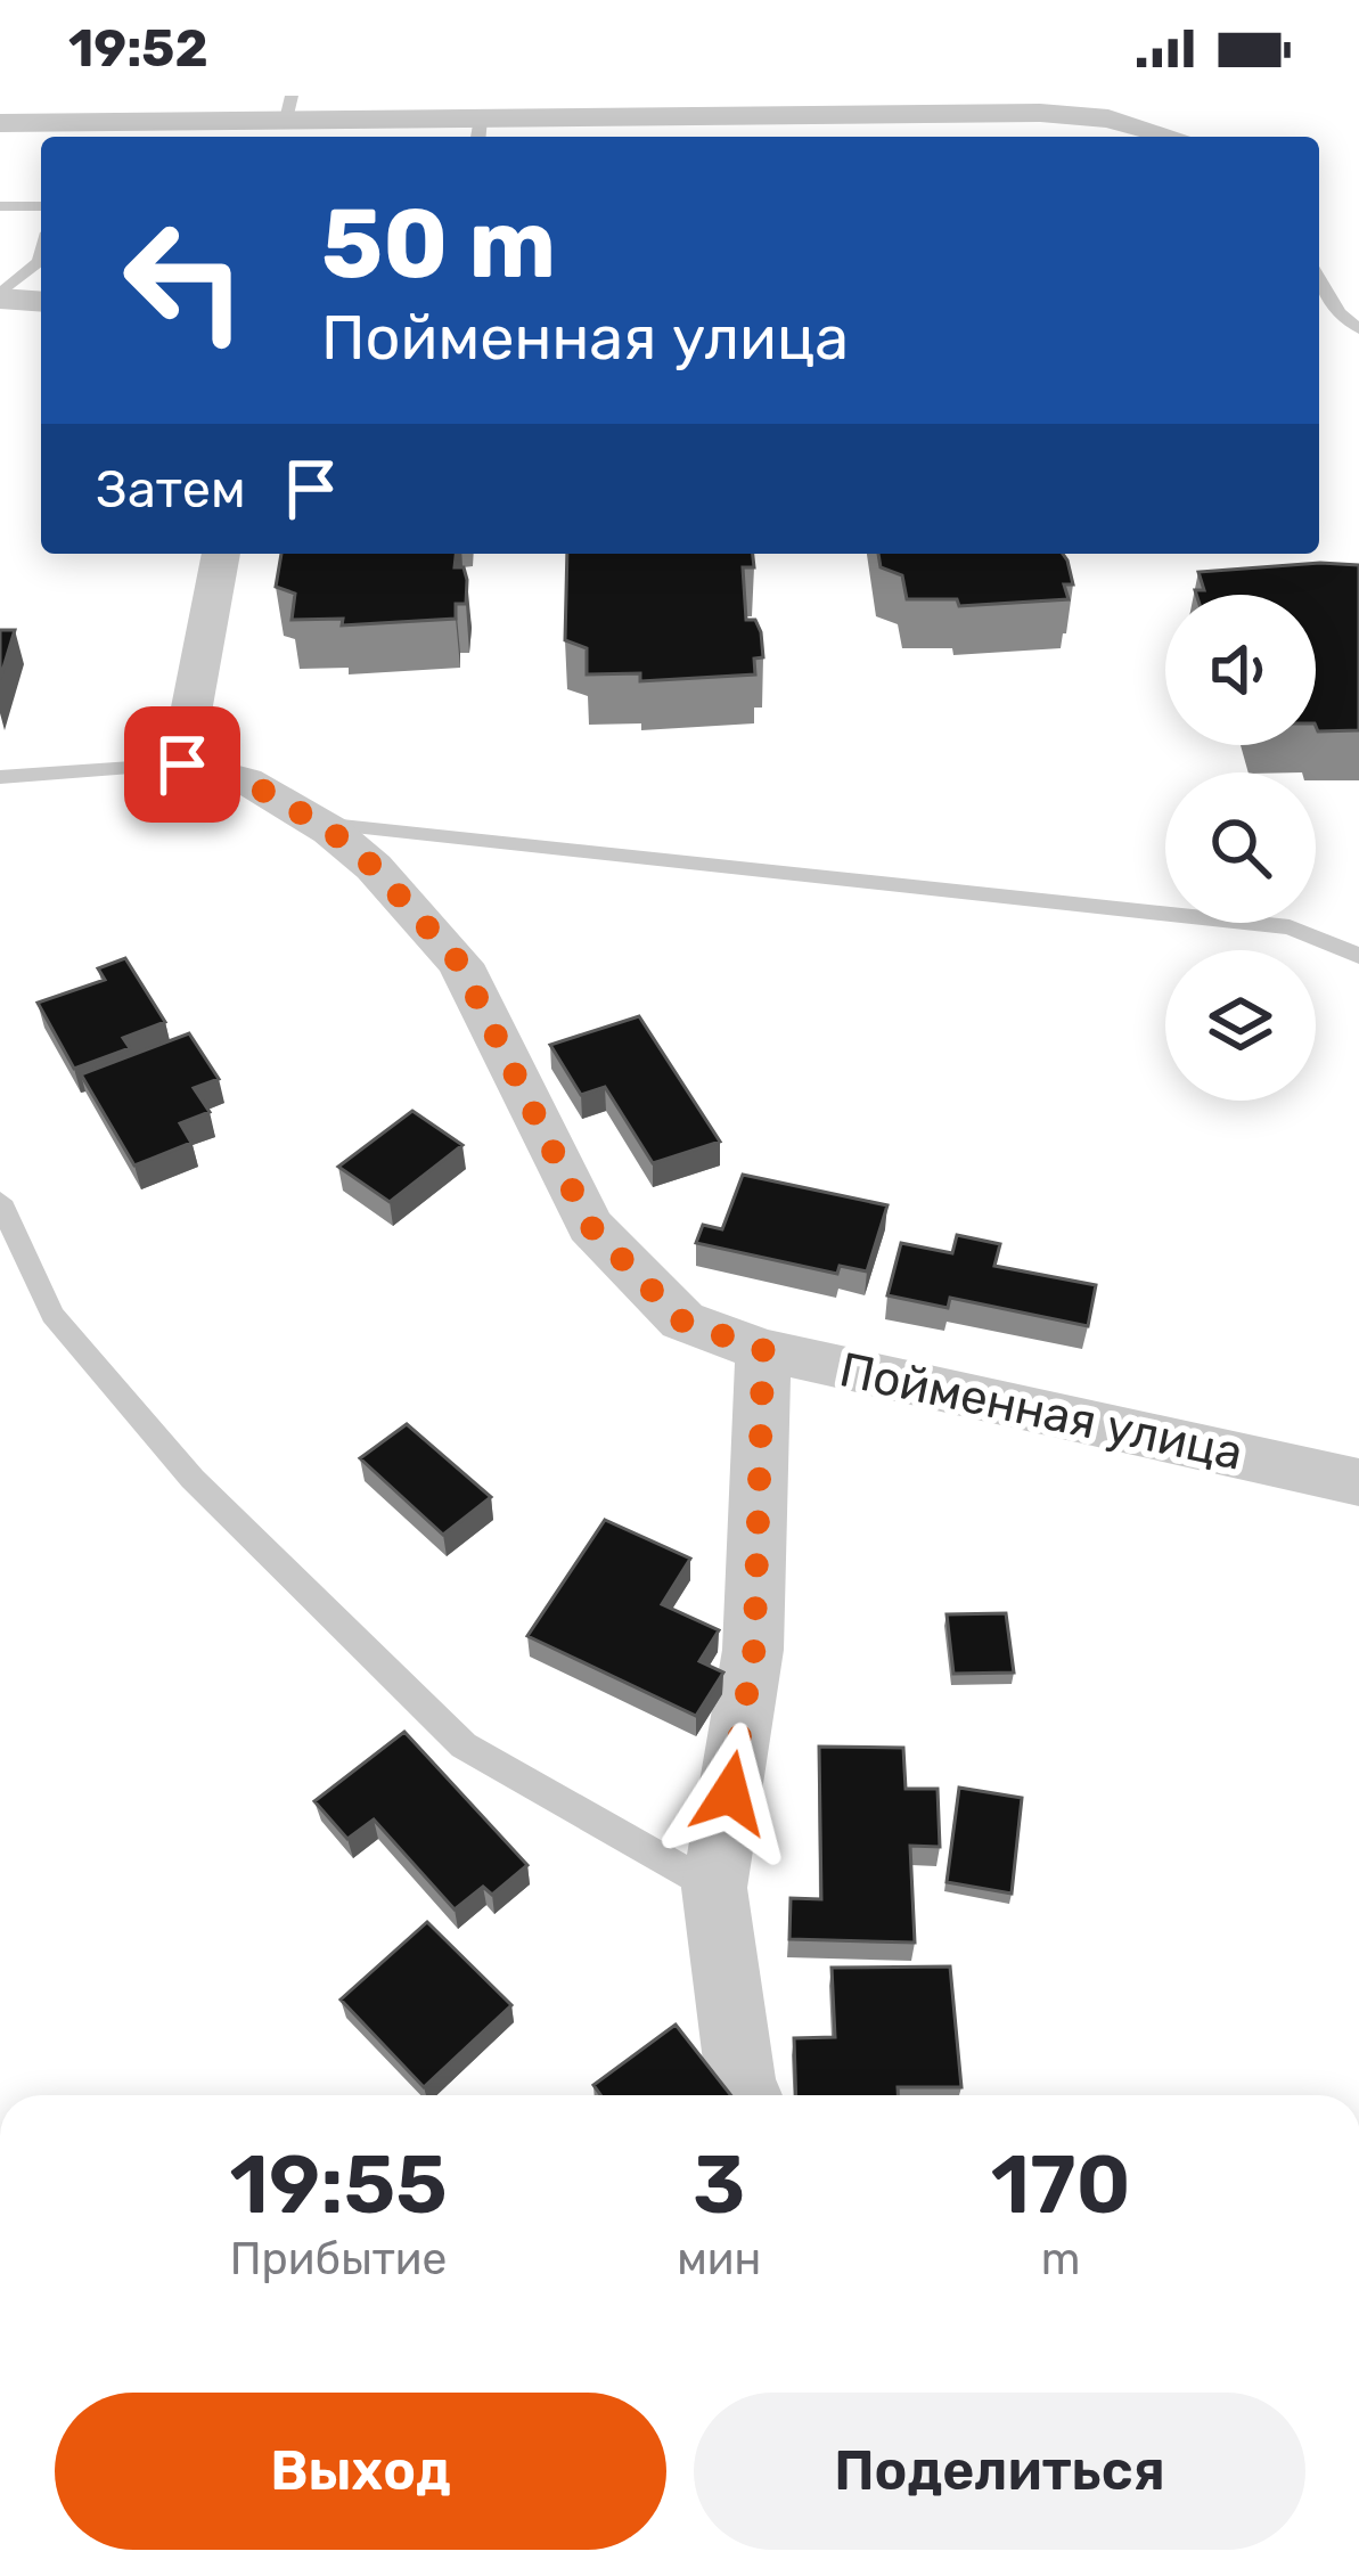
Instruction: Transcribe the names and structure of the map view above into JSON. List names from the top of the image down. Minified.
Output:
{"streets":{"street":["Пойменная улица"]},"page":{"status":"19:52","turn":["50 m","Пойменная улица"],"then":"Затем","eta":["19:55","Прибытие","3","мин","170","m"],"buttons":["Выход","Поделиться"]}}
